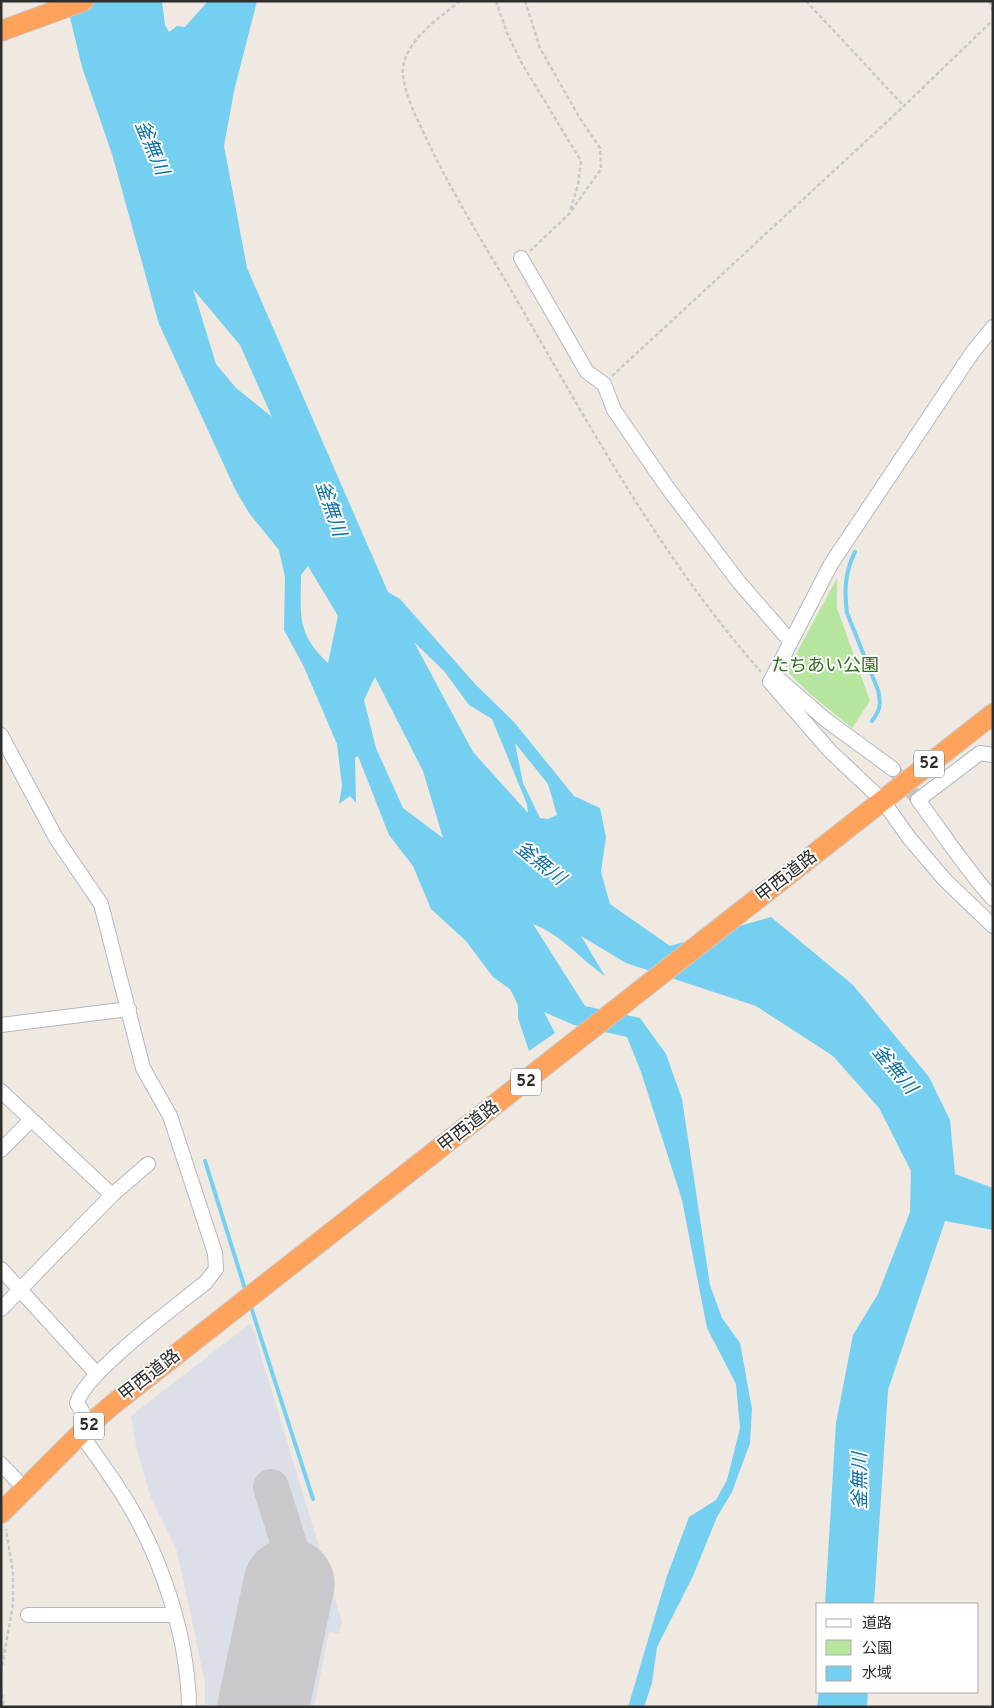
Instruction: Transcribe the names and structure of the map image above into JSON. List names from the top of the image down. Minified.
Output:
{"streets":{"highway":["52","甲西道路"]},"water":["釜無川"],"parks":["たちあい公園"],"legend":["道路","公園","水域"]}
